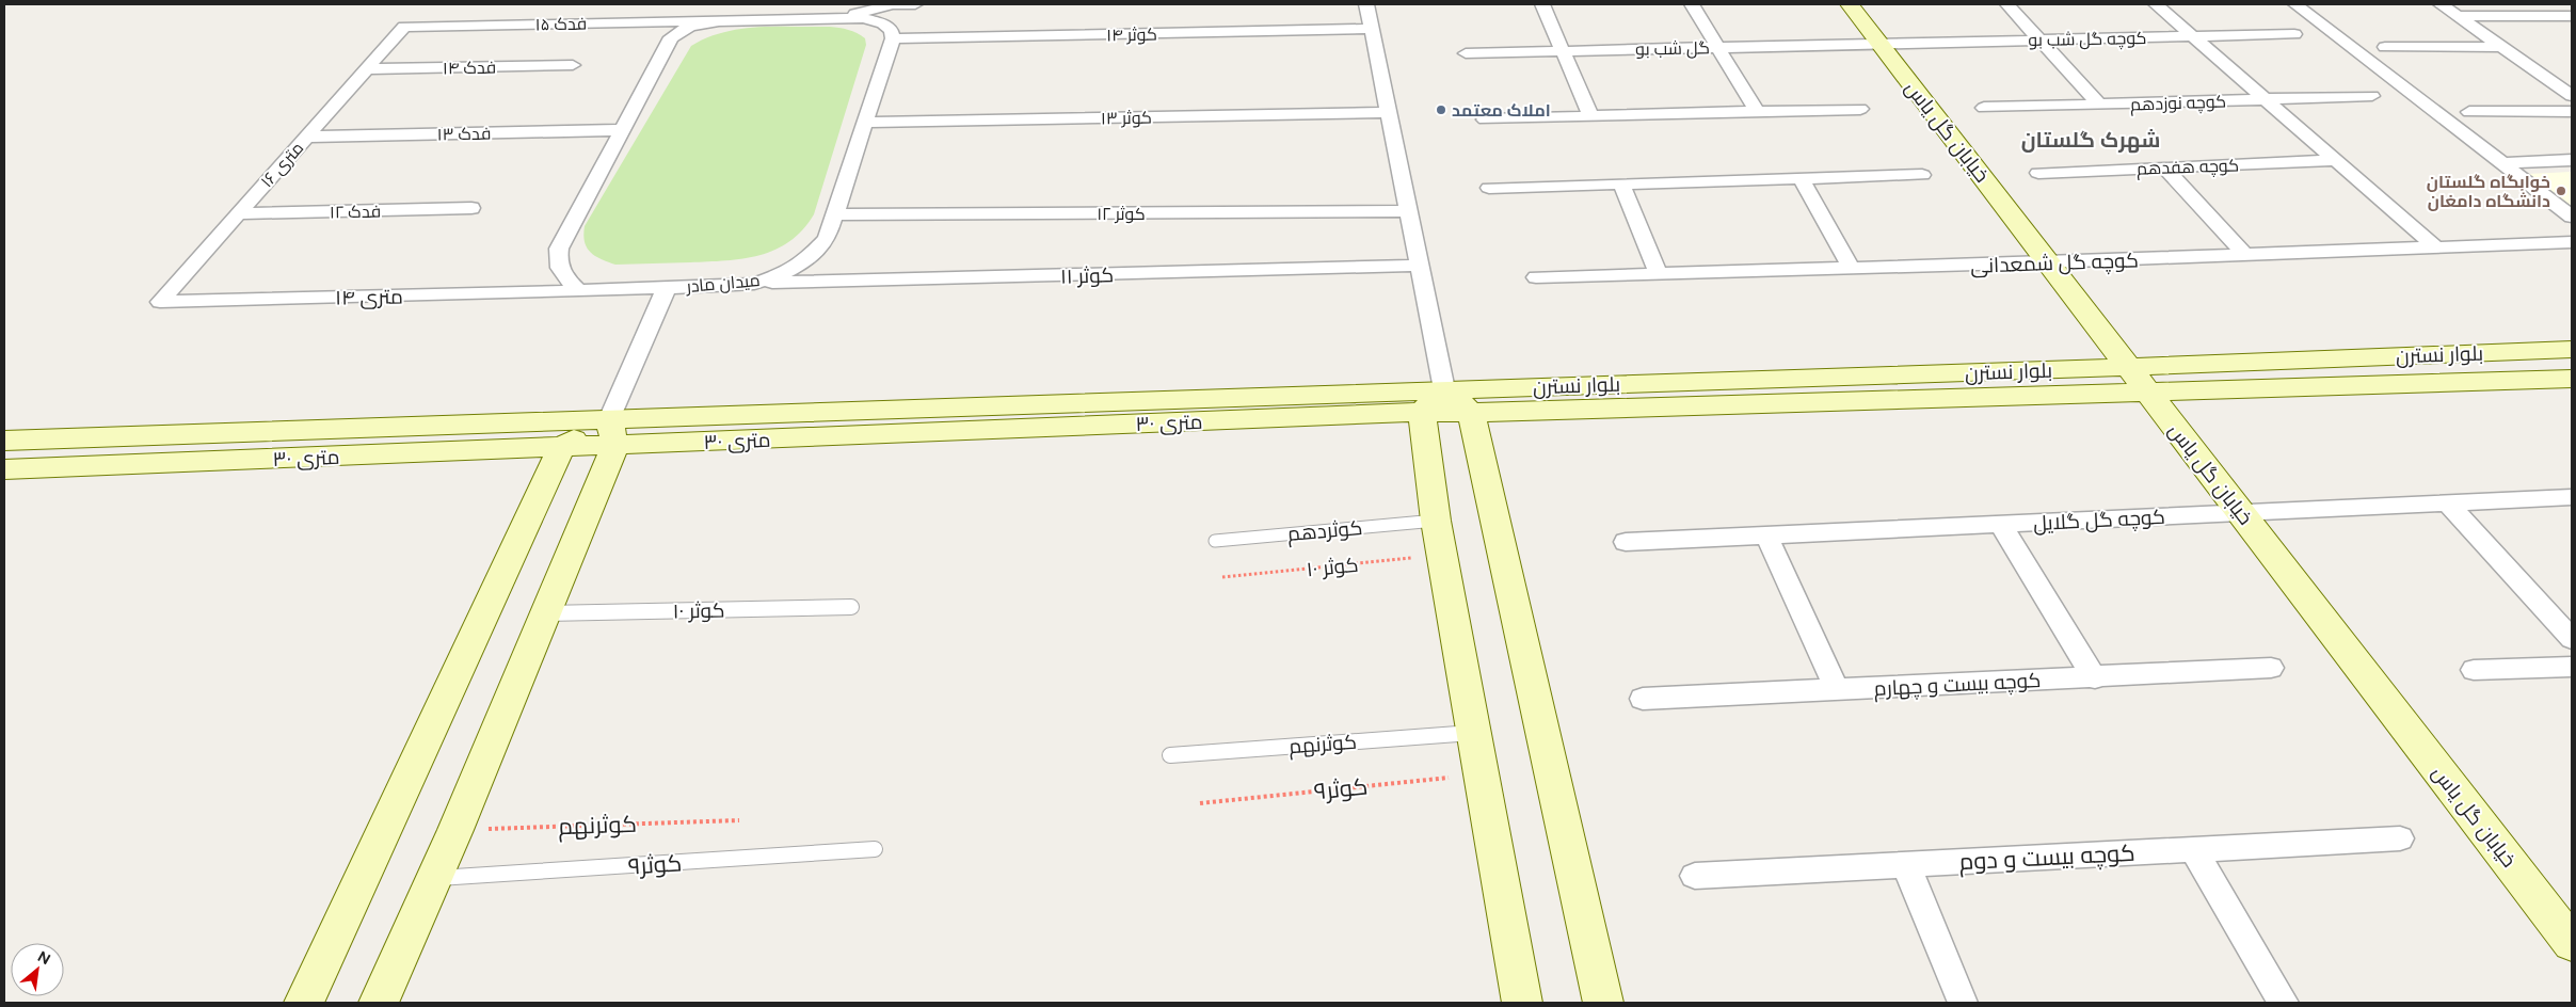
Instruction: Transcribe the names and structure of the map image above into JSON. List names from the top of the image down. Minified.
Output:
{"streets":{"street":["فدک ۱۵","کوثر ۱۴","کوچه گل شب بو","گل شب بو","فدک ۱۴","کوچه نوزدهم","کوثر ۱۳","خیابان گل یاس","فدک ۱۳","۱۶ متری","کوچه هفدهم","فدک ۱۲","کوثر ۱۲","کوچه گل شمعدانی","کوثر ۱۱","میدان مادر","۱۴ متری","بلوار نسترن","۳۰ متری","کوچه گل گلایل","کوچه بیست و چهارم","کوچه بیست و دوم"],"lane":["کوثردهم","کوثر ۱۰","کوثرنهم","کوثر۹"]},"crossings":[["فدک ۱۵","۱۶ متری"],["کوثر ۱۴","میدان مادر"],["کوچه گل شب بو","گل شب بو"],["کوچه گل شب بو","خیابان گل یاس"],["گل شب بو","خیابان گل یاس"],["فدک ۱۴","۱۶ متری"],["کوثر ۱۳","میدان مادر"],["خیابان گل یاس","کوچه گل شمعدانی"],["خیابان گل یاس","بلوار نسترن"],["خیابان گل یاس","کوچه گل گلایل"],["فدک ۱۳","۱۶ متری"],["۱۶ متری","فدک ۱۲"],["۱۶ متری","۱۴ متری"],["کوثر ۱۲","میدان مادر"],["کوثر ۱۱","میدان مادر"],["میدان مادر","۱۴ متری"],["بلوار نسترن","۳۰ متری"]],"districts":["شهرک گلستان"],"places":["املاک معتمد","خوابگاه گلستان دانشگاه دامغان"],"north":"top right"}
